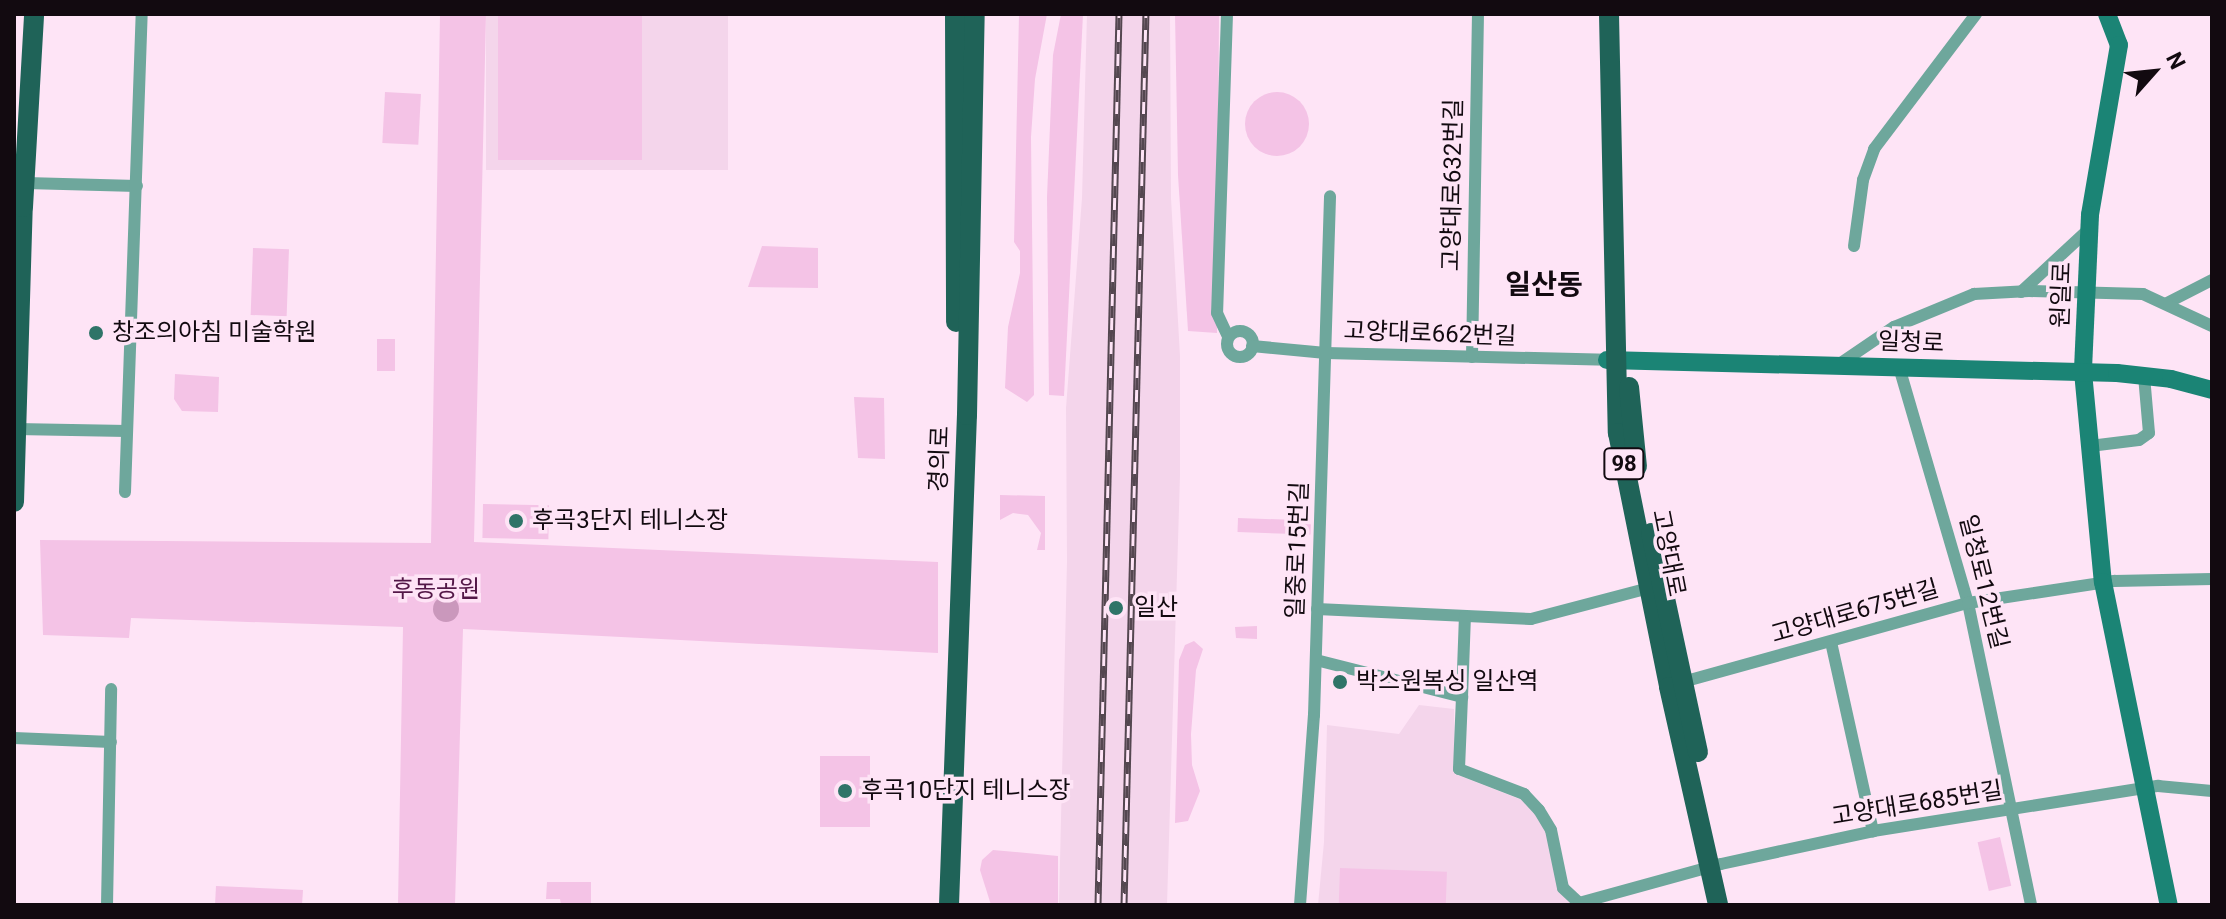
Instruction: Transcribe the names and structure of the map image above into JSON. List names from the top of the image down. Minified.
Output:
{"streets":{"main road":["경의로","98","고양대로"],"street":["고양대로632번길","원일로","고양대로662번길","일청로","일중로15번길","일청로12번길","고양대로675번길","고양대로685번길"]},"crossings":[["고양대로632번길","고양대로662번길"],["원일로","일청로"],["원일로","고양대로675번길"],["원일로","고양대로685번길"],["고양대로662번길","일청로"],["고양대로662번길","일중로15번길"],["고양대로662번길","고양대로"],["일청로","고양대로"],["일청로","일청로12번길"],["고양대로","고양대로675번길"],["고양대로","고양대로685번길"],["일청로12번길","고양대로675번길"],["일청로12번길","고양대로685번길"]],"districts":["일산동"],"parks":["후동공원"],"places":["창조의아침 미술학원","후곡3단지 테니스장","일산","박스원복싱 일산역","후곡10단지 테니스장"],"north":"top right"}
